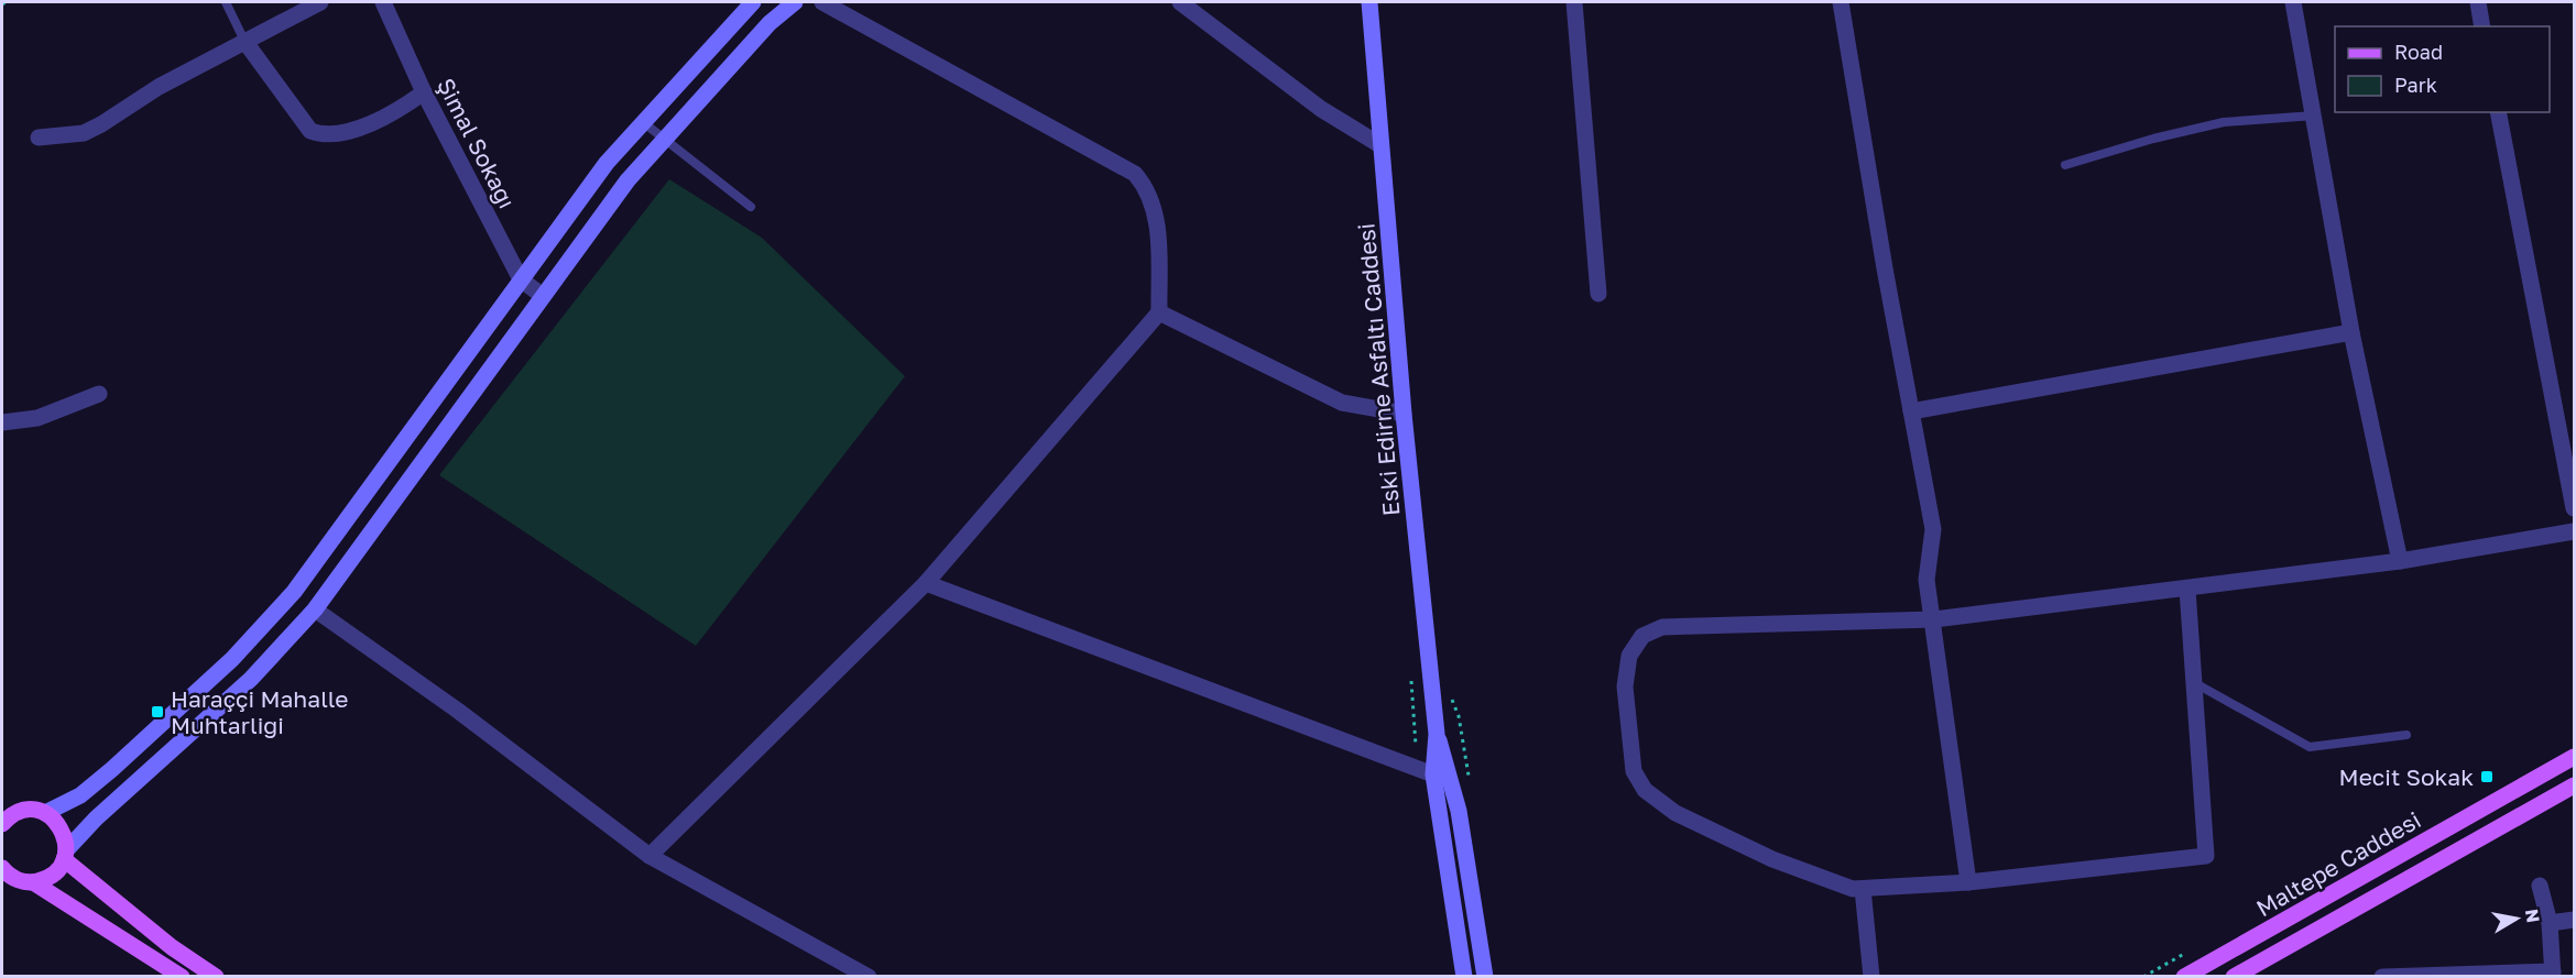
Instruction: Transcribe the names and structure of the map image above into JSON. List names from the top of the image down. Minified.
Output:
{"streets":{"main road":["Eski Edirne Asfaltı Caddesi","Maltepe Caddesi"],"street":["Şimal Sokağı"]},"places":{"transit":["Haraççi Mahalle Muhtarliği","Mecit Sokak"]},"legend":["Road","Park"],"north":"right"}
